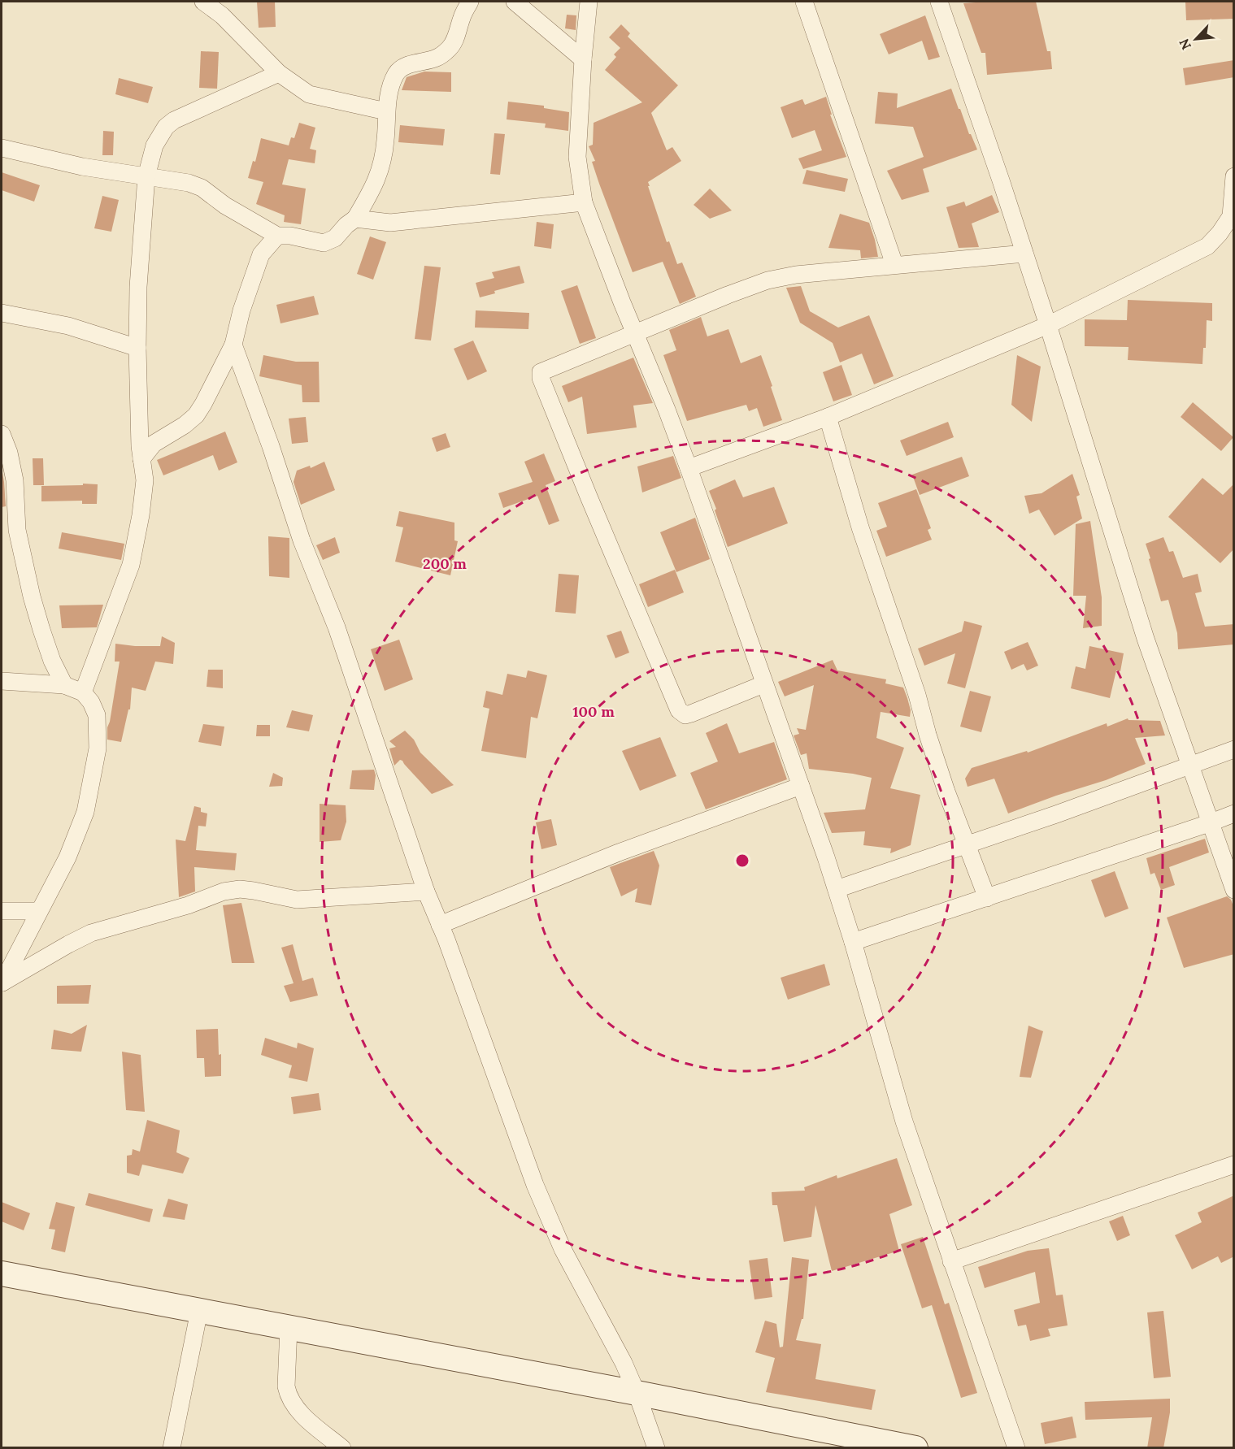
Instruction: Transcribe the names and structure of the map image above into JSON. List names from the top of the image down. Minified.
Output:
{"north":"bottom left","rings":["200 m","100 m"]}
